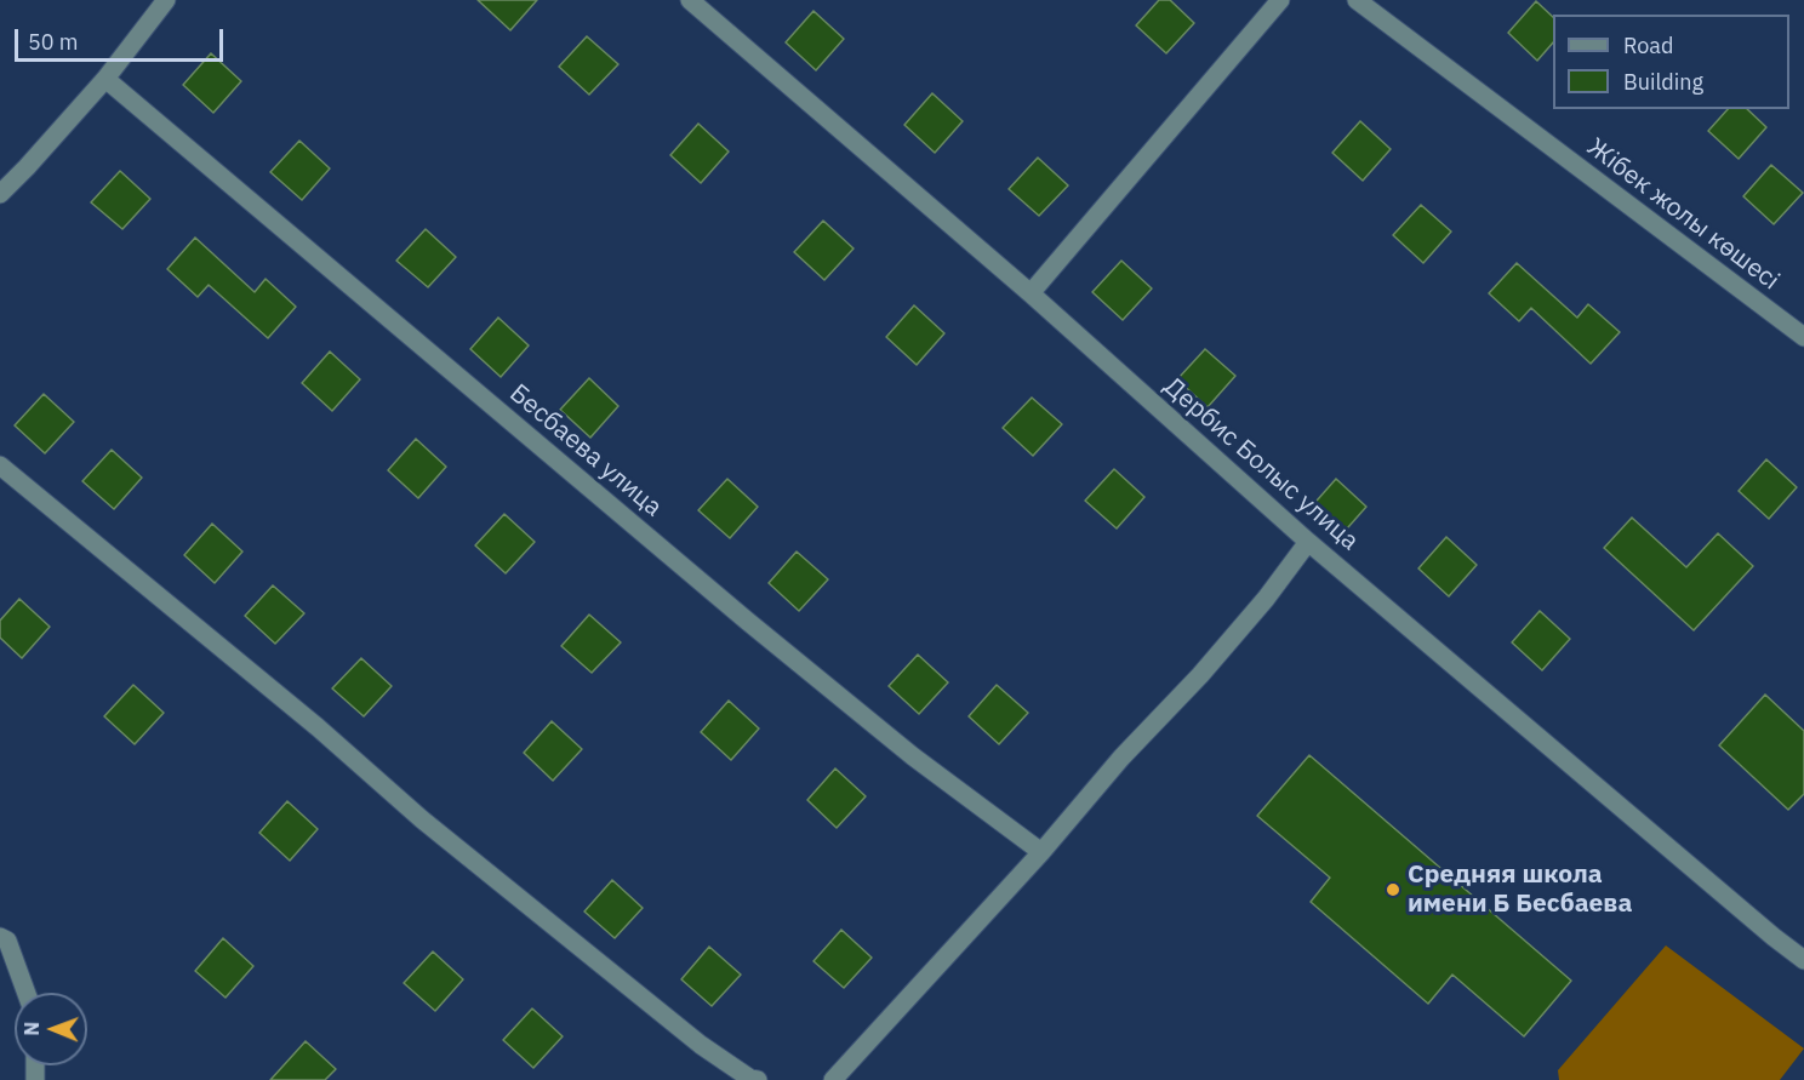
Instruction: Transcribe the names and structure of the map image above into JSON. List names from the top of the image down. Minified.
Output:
{"streets":{"street":["Жібек жолы көшесі","Бесбаева улица","Дербис Болыс улица"]},"places":["Средняя школа имени Б Бесбаева"],"legend":["Road","Building"],"scale_bar":"50 m","north":"left"}
